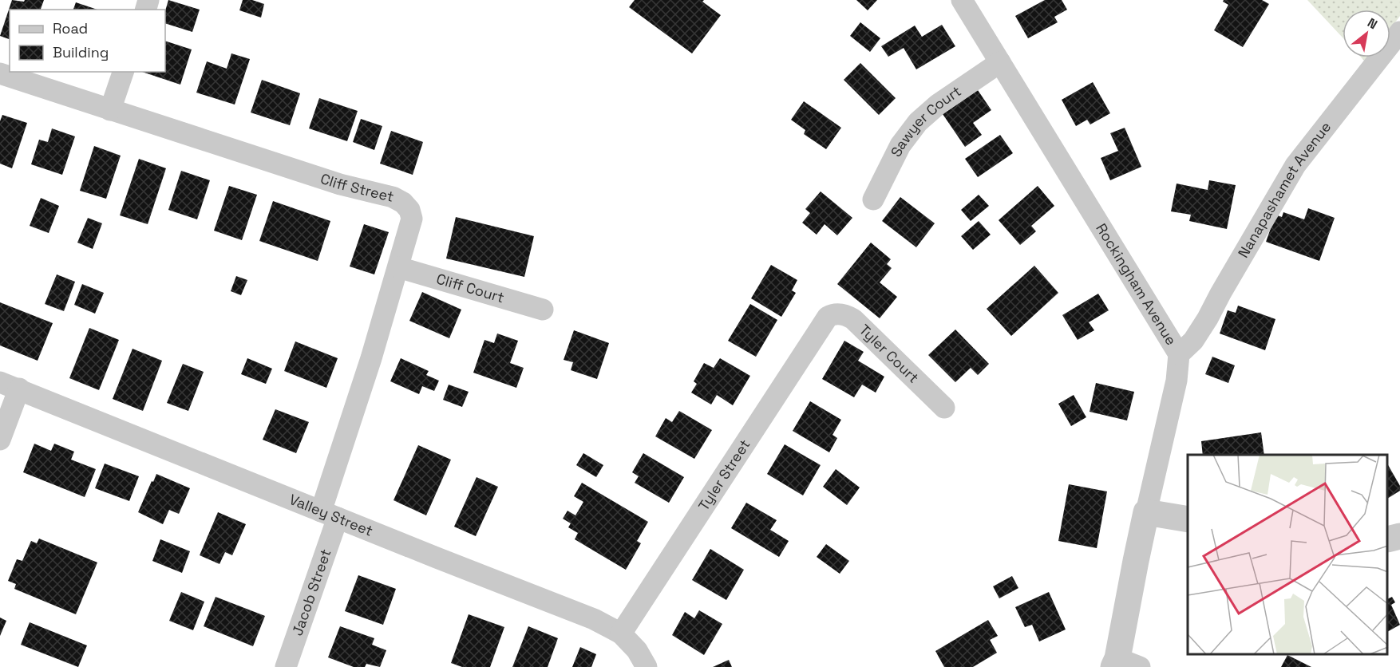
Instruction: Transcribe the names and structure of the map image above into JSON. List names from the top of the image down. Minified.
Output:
{"streets":{"street":["Sawyer Court","Cliff Street","Nanapashamet Avenue","Rockingham Avenue","Cliff Court","Tyler Court","Tyler Street","Valley Street","Jacob Street"]},"crossings":[["Sawyer Court","Rockingham Avenue"],["Cliff Street","Cliff Court"],["Cliff Street","Valley Street"],["Cliff Street","Jacob Street"],["Nanapashamet Avenue","Rockingham Avenue"],["Tyler Court","Tyler Street"],["Tyler Street","Valley Street"],["Valley Street","Jacob Street"]],"legend":["Road","Building"],"north":"top right"}
